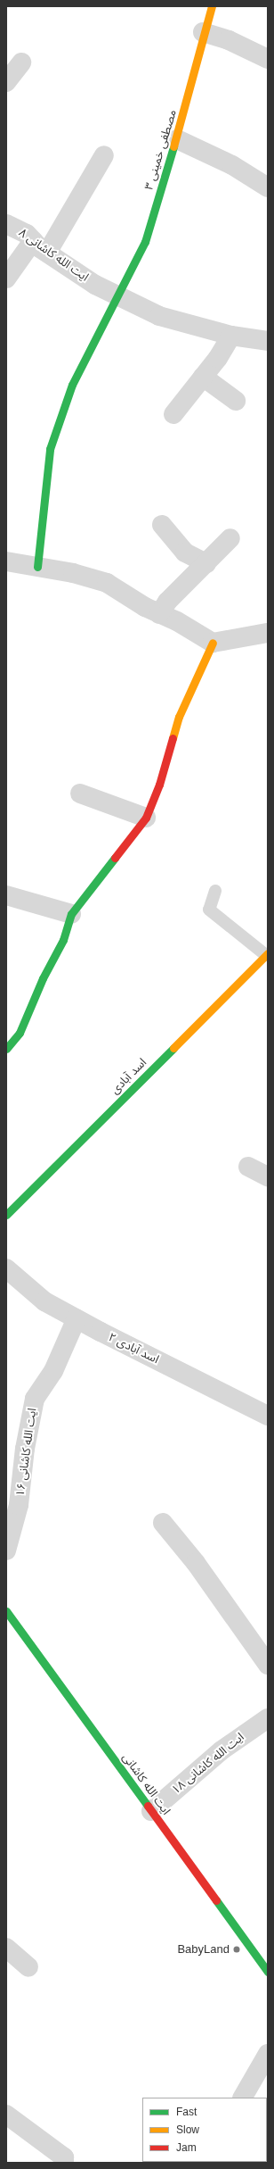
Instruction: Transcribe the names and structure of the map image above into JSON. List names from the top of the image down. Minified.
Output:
{"streets":{"street":["مصطفی خمینی ۳","ایت الله کاشانی ۸","اسد آبادی","اسد آبادی ۲","ایت الله کاشانی ۱۶","ایت الله کاشانی ۱۸","ایت الله کاشانی"]},"crossings":[["مصطفی خمینی ۳","ایت الله کاشانی ۸"],["اسد آبادی ۲","ایت الله کاشانی ۱۶"],["ایت الله کاشانی ۱۸","ایت الله کاشانی"]],"places":["BabyLand"],"legend":["Fast","Slow","Jam"]}
